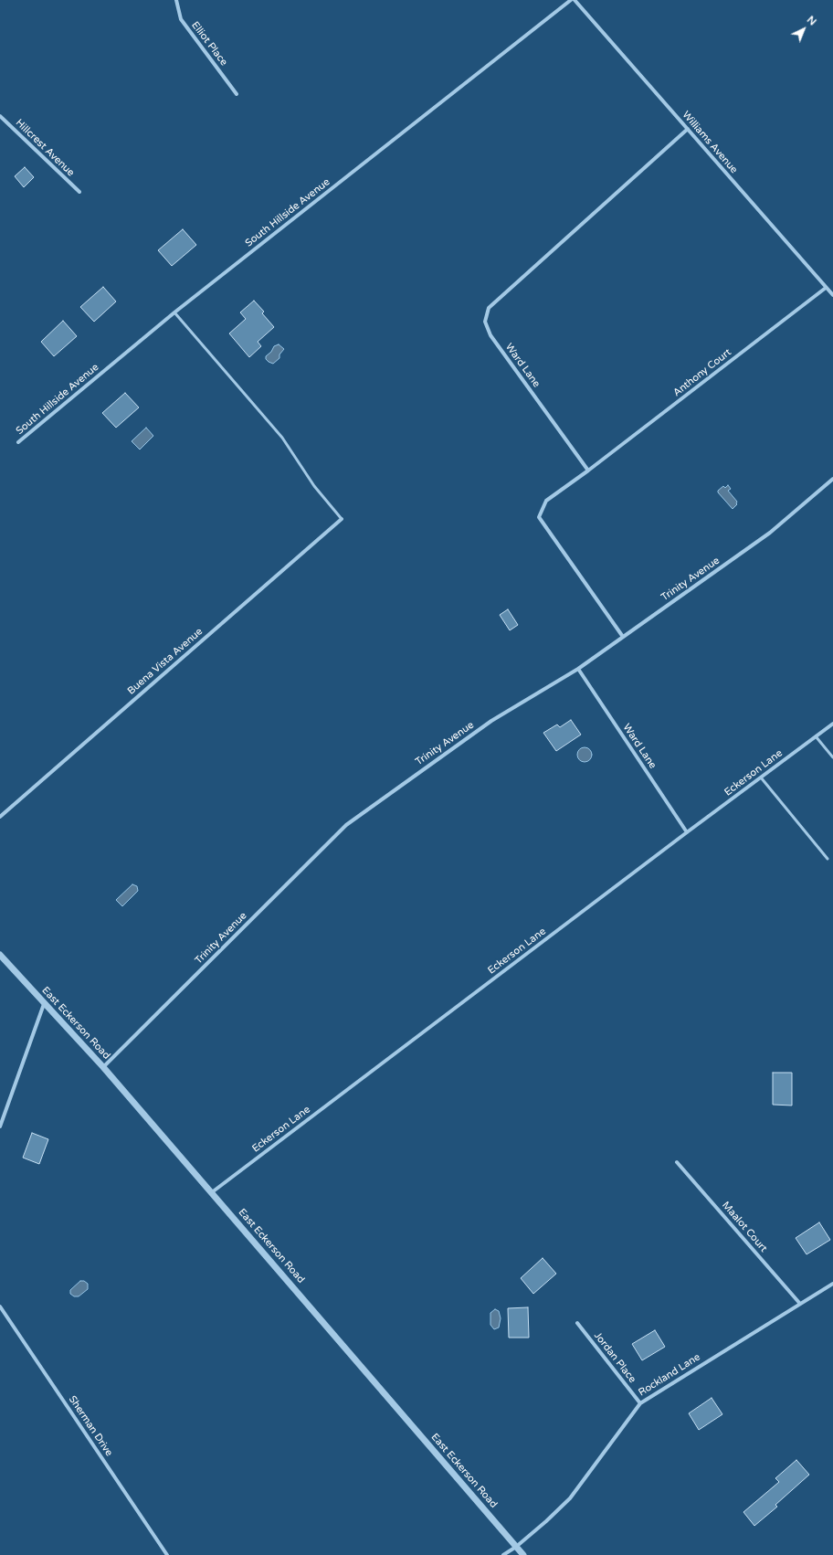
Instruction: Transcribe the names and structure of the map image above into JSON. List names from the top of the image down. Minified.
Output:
{"streets":{"street":["Elliot Place","Williams Avenue","Hillcrest Avenue","South Hillside Avenue","Ward Lane","Anthony Court","Trinity Avenue","Buena Vista Avenue","Eckerson Lane","East Eckerson Road","Maalot Court","Jordan Place","Rockland Lane","Sherman Drive"]},"crossings":[["Williams Avenue","Ward Lane"],["Williams Avenue","Anthony Court"],["Ward Lane","Anthony Court"],["Ward Lane","Trinity Avenue"],["Ward Lane","Eckerson Lane"],["Trinity Avenue","East Eckerson Road"],["Eckerson Lane","East Eckerson Road"],["East Eckerson Road","Rockland Lane"],["Maalot Court","Rockland Lane"],["Jordan Place","Rockland Lane"]],"north":"top right"}
